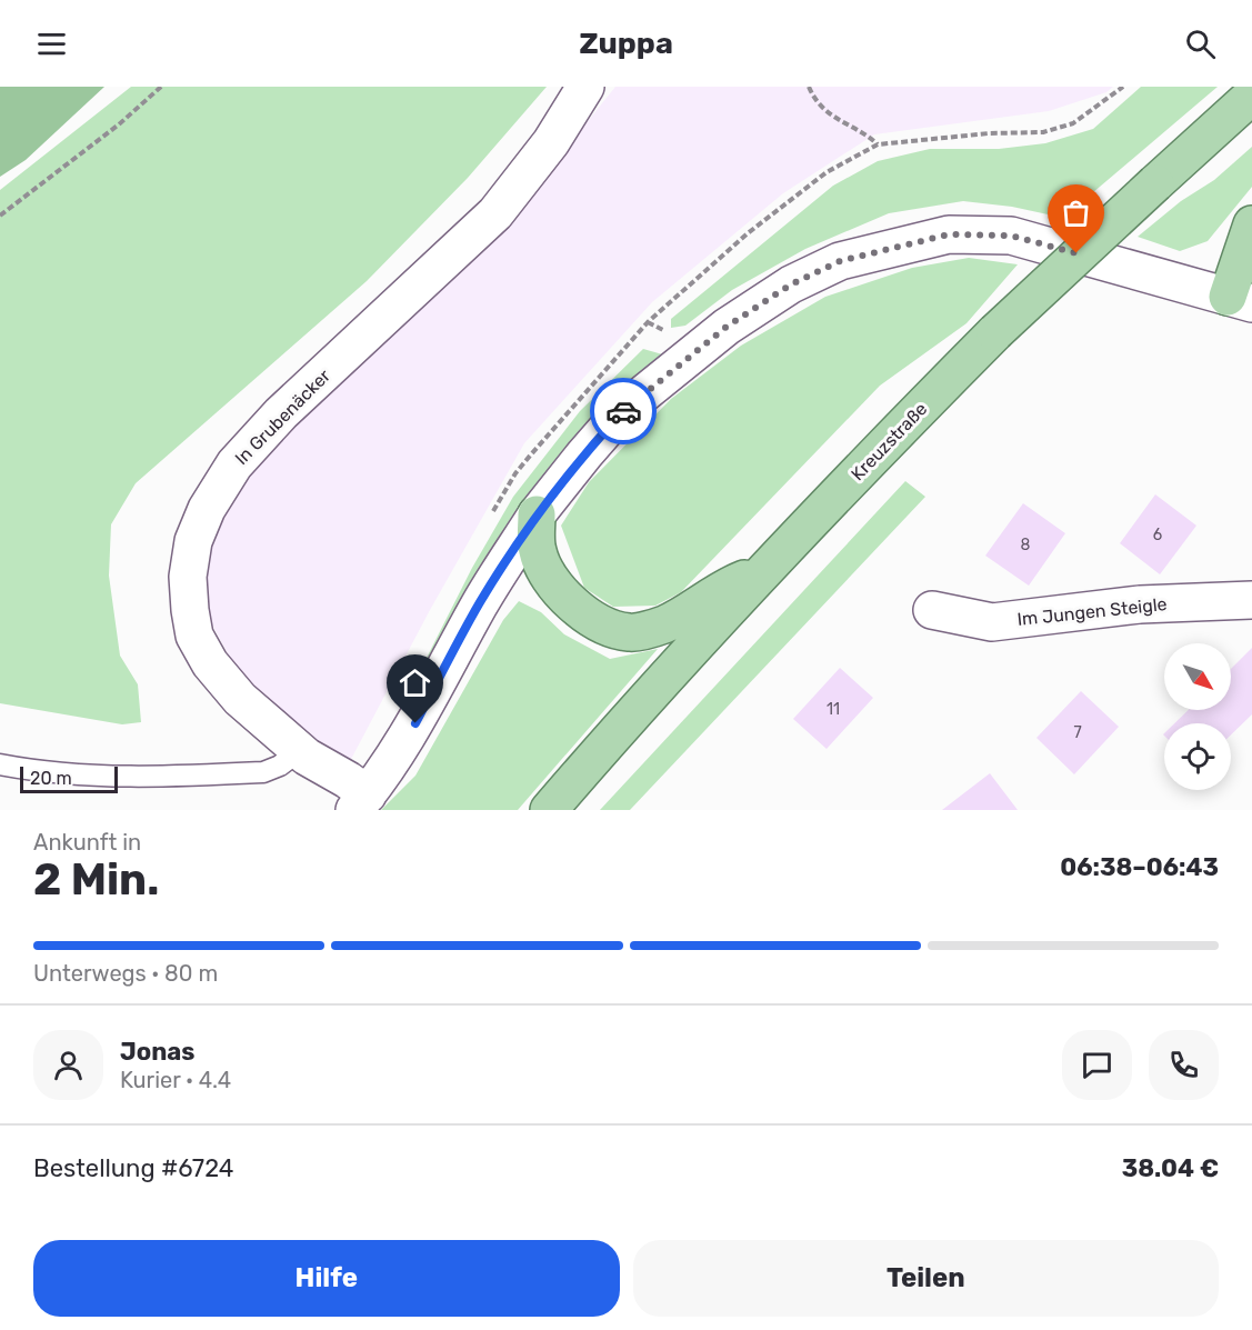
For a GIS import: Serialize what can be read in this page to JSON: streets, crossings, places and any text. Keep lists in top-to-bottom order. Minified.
{"streets":{"main road":["Kreuzstraße"],"street":["In Grubenäcker","Im Jungen Steigle"]},"house_numbers":["6","8","11","7"],"scale_bar":"20 m","north":"bottom right","page":{"header":"Zuppa","scale":"20 m","heading":["2 Min.","Ankunft in","06:38–06:43"],"panel":["Jonas","Kurier · 4.4","Bestellung #6724","38.04 €"],"bar":"Unterwegs · 80 m","buttons":["Hilfe","Teilen"]}}
